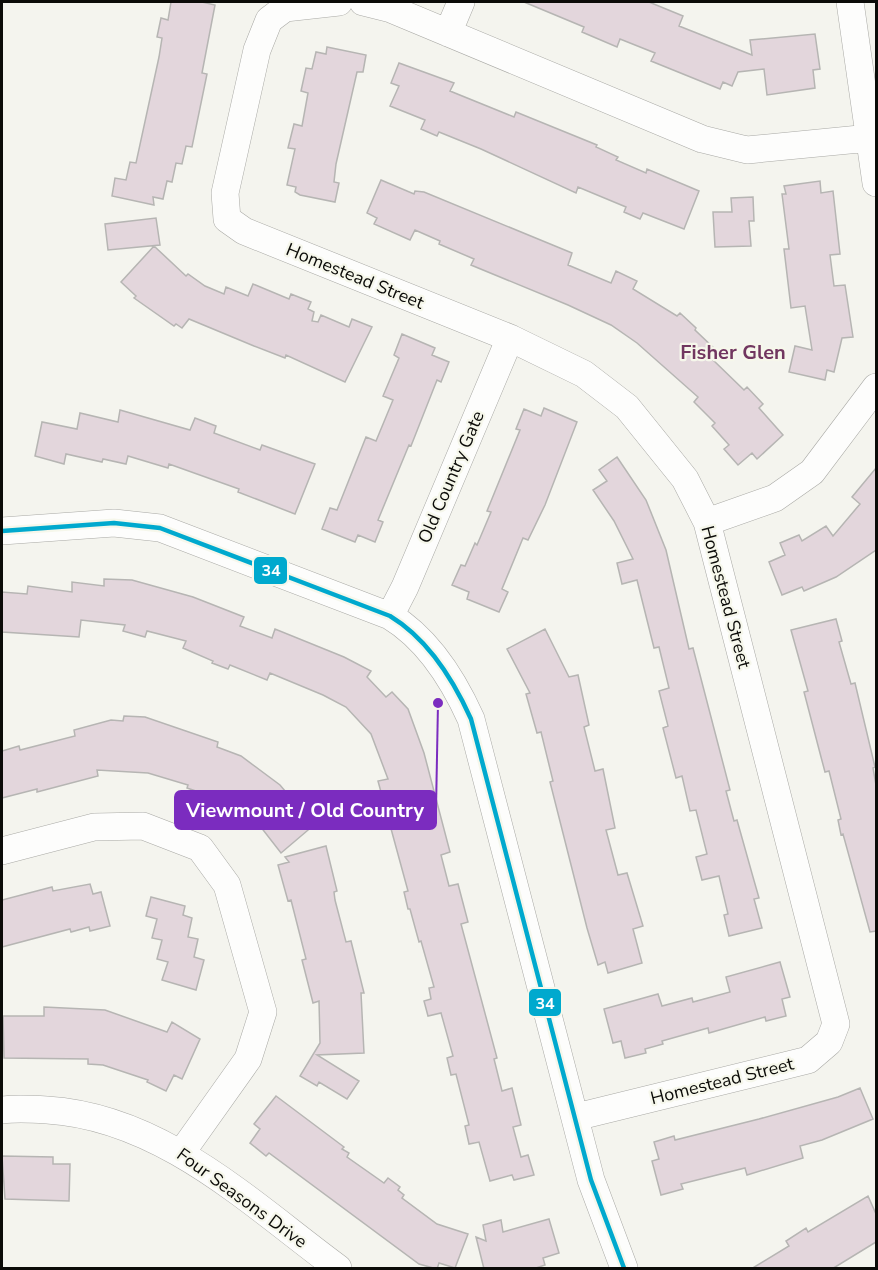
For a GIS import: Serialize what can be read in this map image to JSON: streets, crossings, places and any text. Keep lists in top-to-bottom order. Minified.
{"streets":{"street":["Homestead Street","Old Country Gate","Four Seasons Drive"]},"crossings":[["Homestead Street","Old Country Gate"]],"districts":["Fisher Glen"],"places":["Viewmount / Old Country"],"lines":["transit line 34"]}
